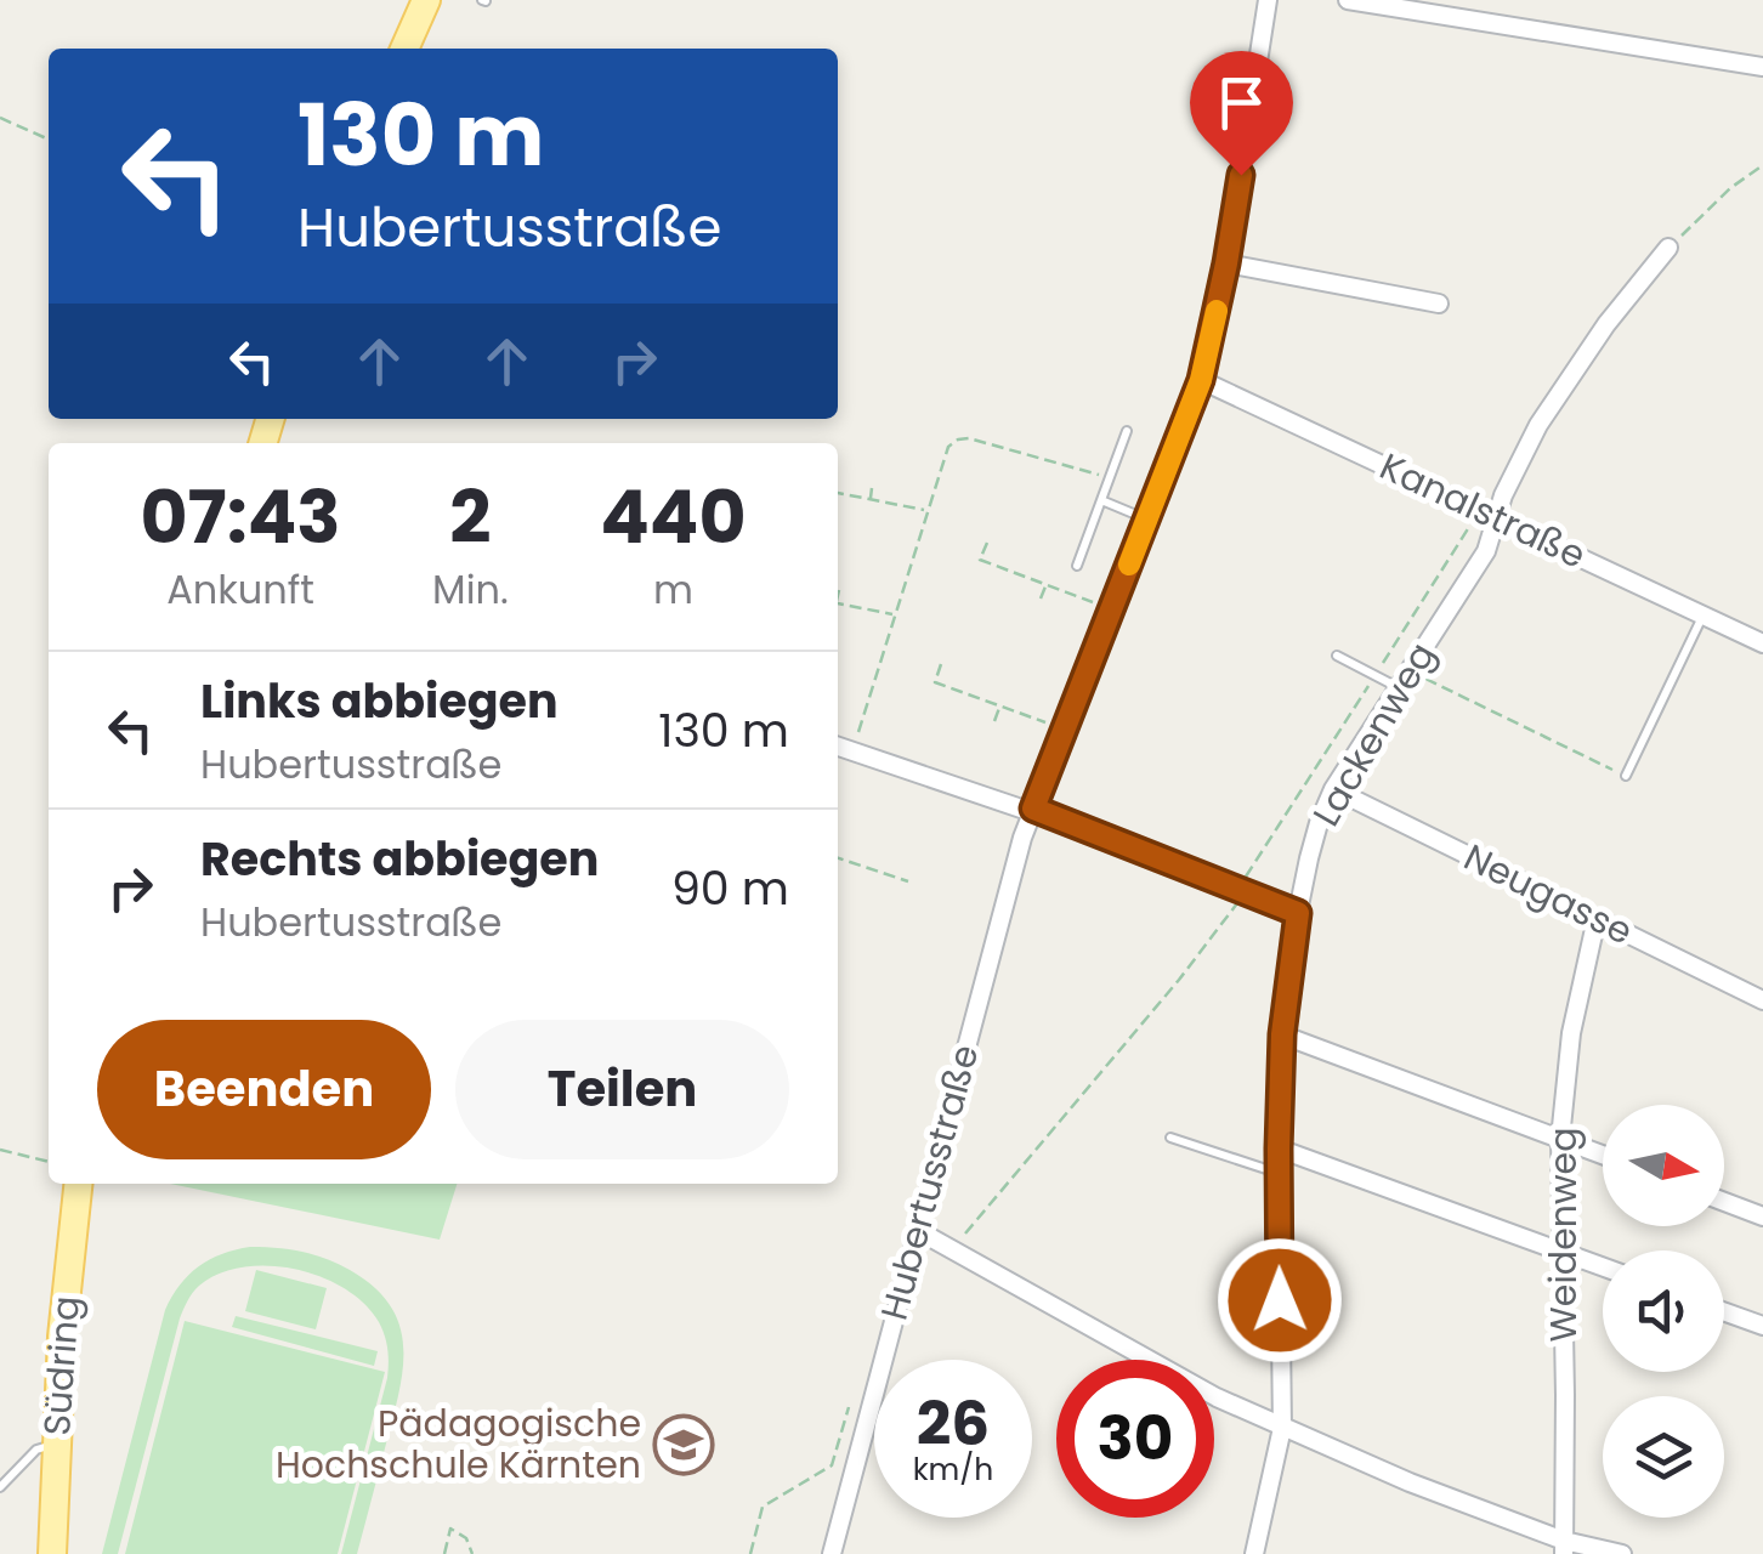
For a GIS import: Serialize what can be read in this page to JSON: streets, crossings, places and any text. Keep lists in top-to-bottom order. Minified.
{"streets":{"main road":["Südring"],"street":["Kanalstraße","Lackenweg","Neugasse","Hubertusstraße","Weidenweg"]},"crossings":[["Kanalstraße","Lackenweg"],["Kanalstraße","Hubertusstraße"],["Lackenweg","Neugasse"],["Neugasse","Weidenweg"]],"places":{"school or university":["Pädagogische Hochschule Kärnten"]},"north":"right","page":{"turn":["130 m","Hubertusstraße"],"eta":["07:43","Ankunft","2","Min.","440","m"],"list":[{"name":"Links abbiegen","note":"Hubertusstraße","value":"130 m"},{"name":"Rechts abbiegen","note":"Hubertusstraße","value":"90 m"}],"buttons":["Beenden","Teilen"],"speed":"26 km/h","limit":"30"}}
